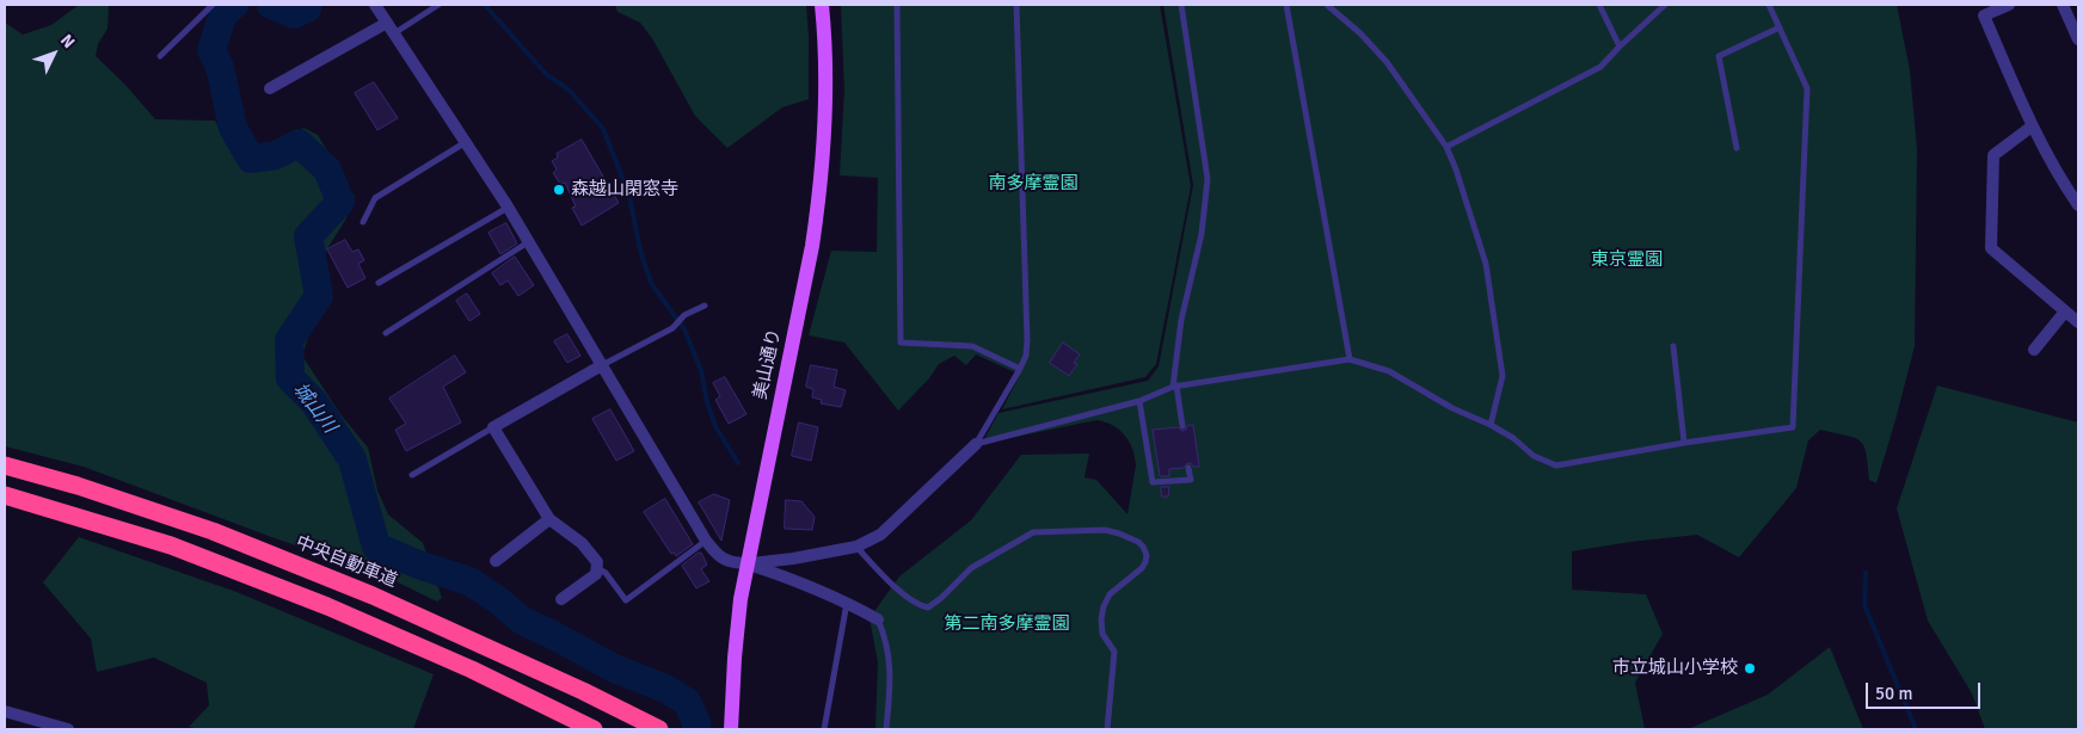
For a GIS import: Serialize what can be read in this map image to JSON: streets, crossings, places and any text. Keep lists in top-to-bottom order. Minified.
{"streets":{"highway":["中央自動車道"],"main road":["美山通り"]},"water":["城山川"],"parks":["南多摩霊園","東京霊園","第二南多摩霊園"],"places":["森越山閑窓寺","市立城山小学校"],"scale_bar":"50 m","north":"top right"}
